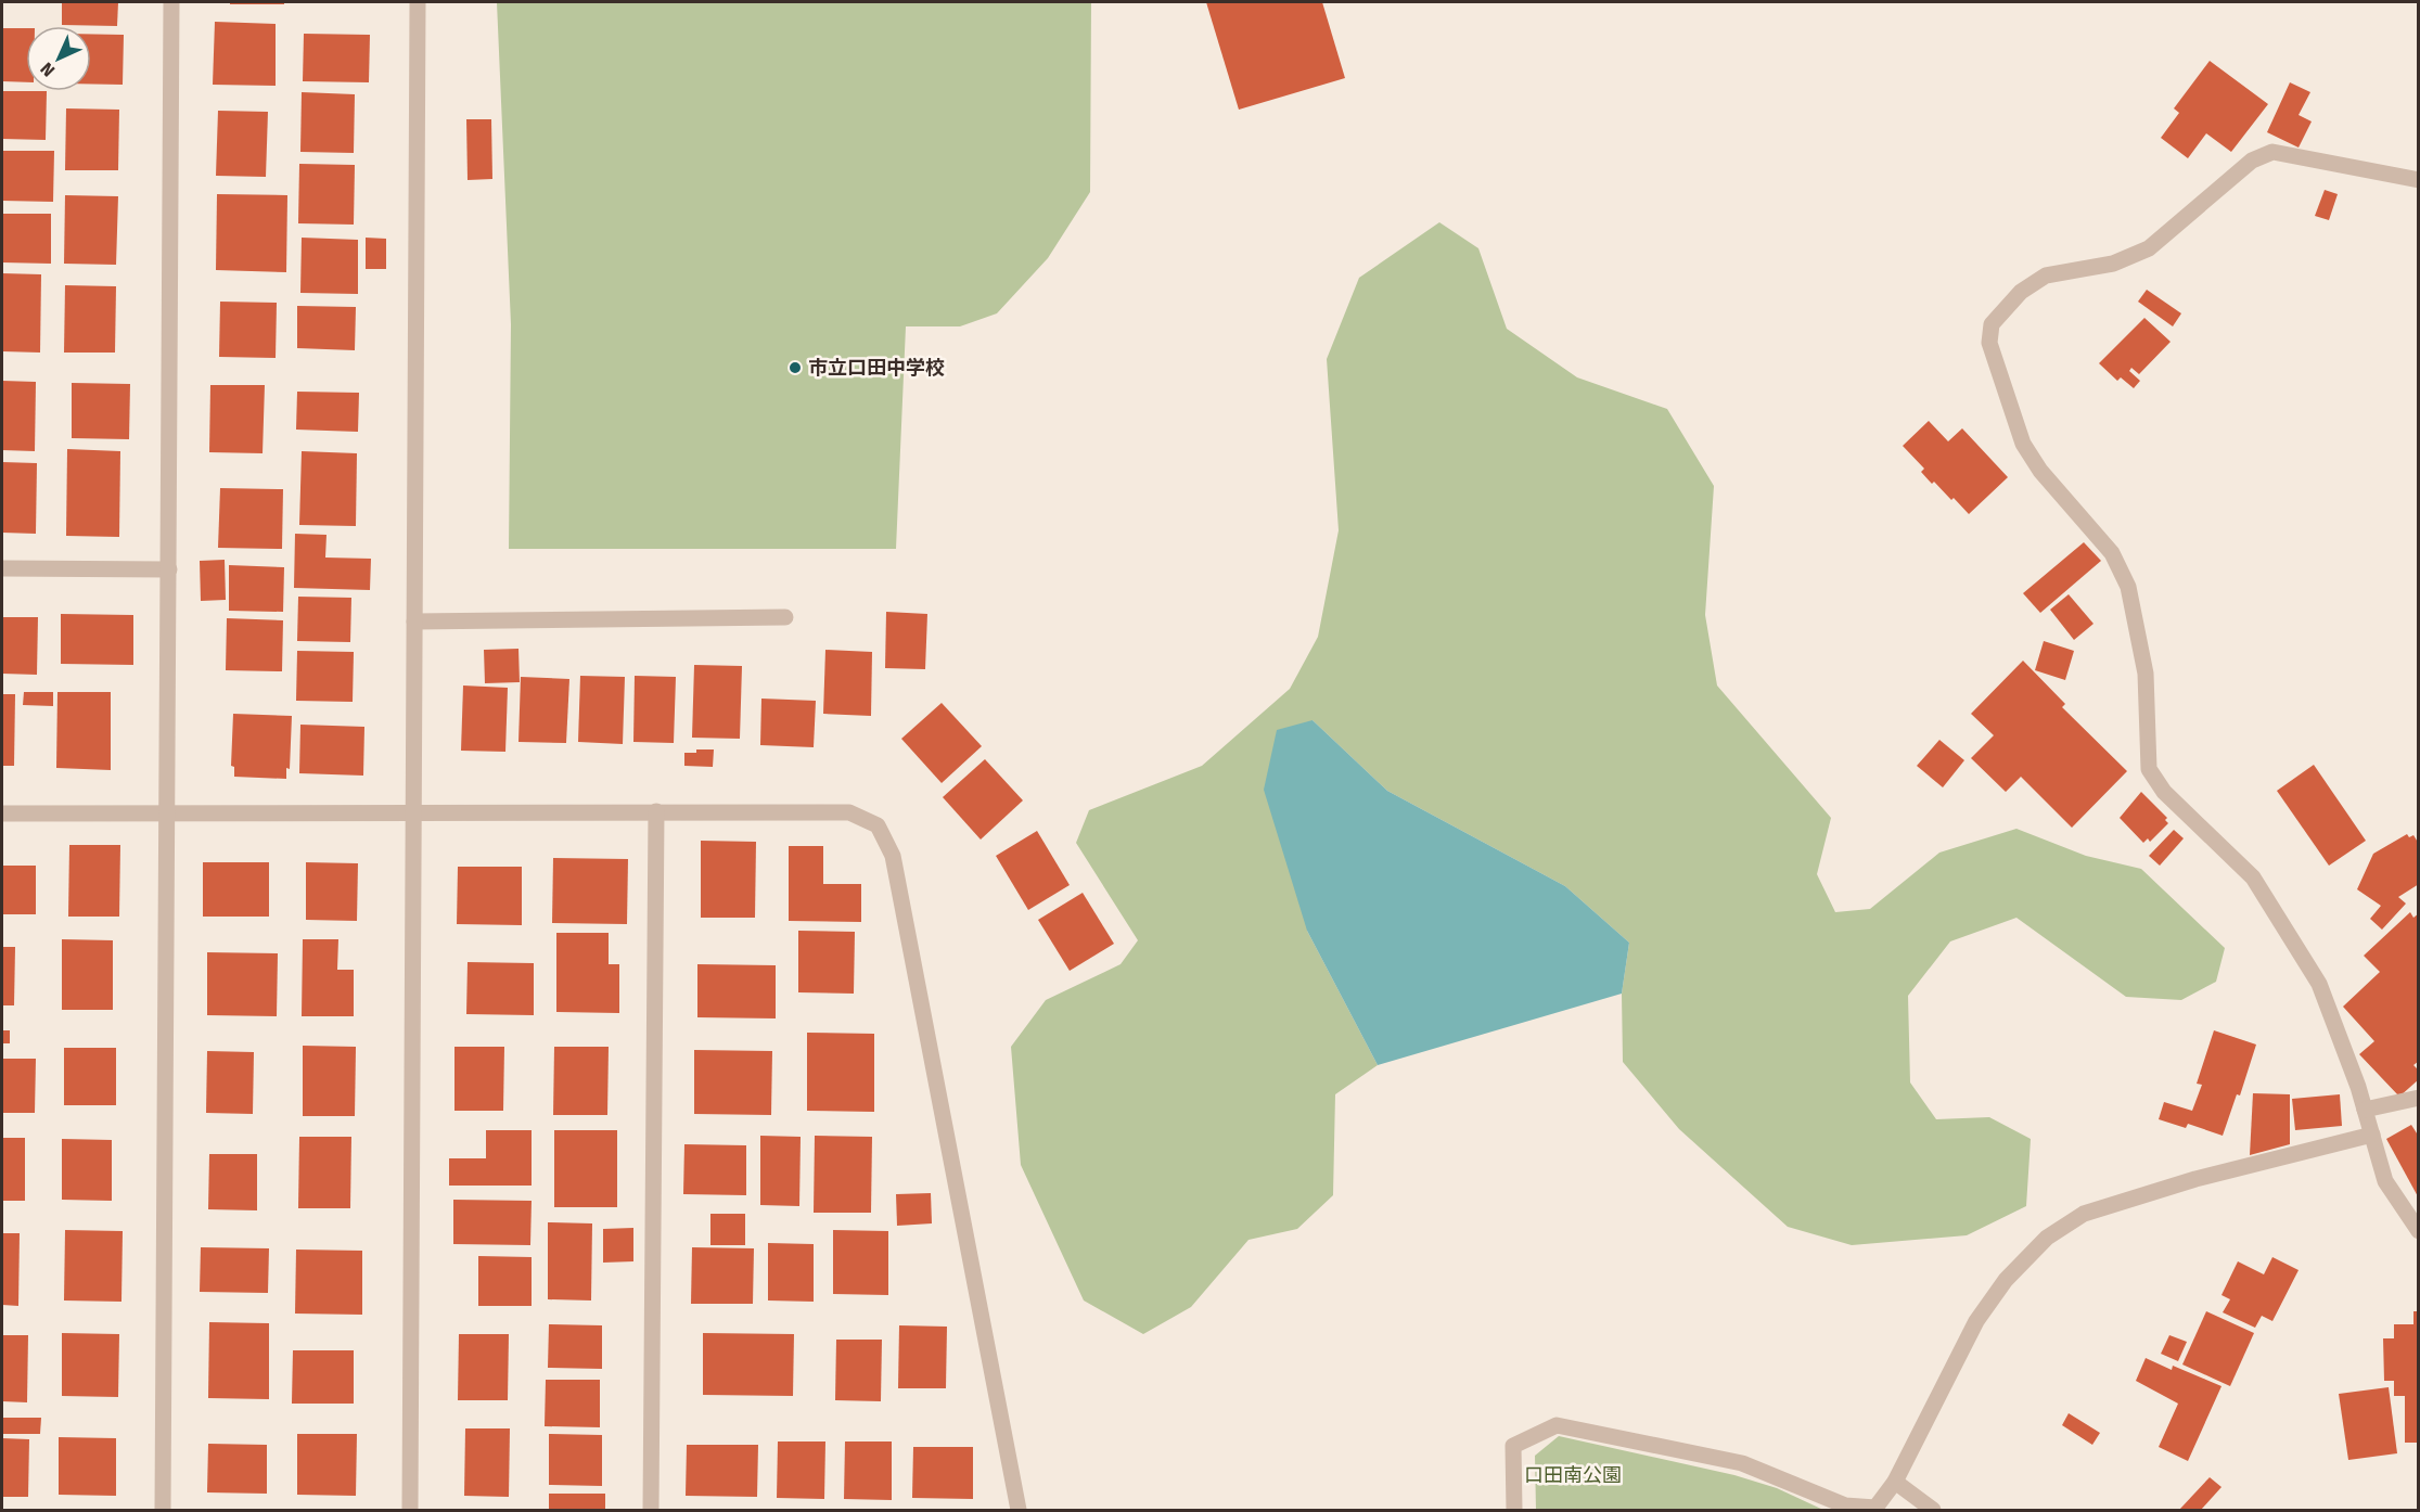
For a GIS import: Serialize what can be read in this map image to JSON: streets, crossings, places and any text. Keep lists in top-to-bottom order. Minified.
{"parks":["口田南公園"],"places":["市立口田中学校"],"north":"bottom left"}
